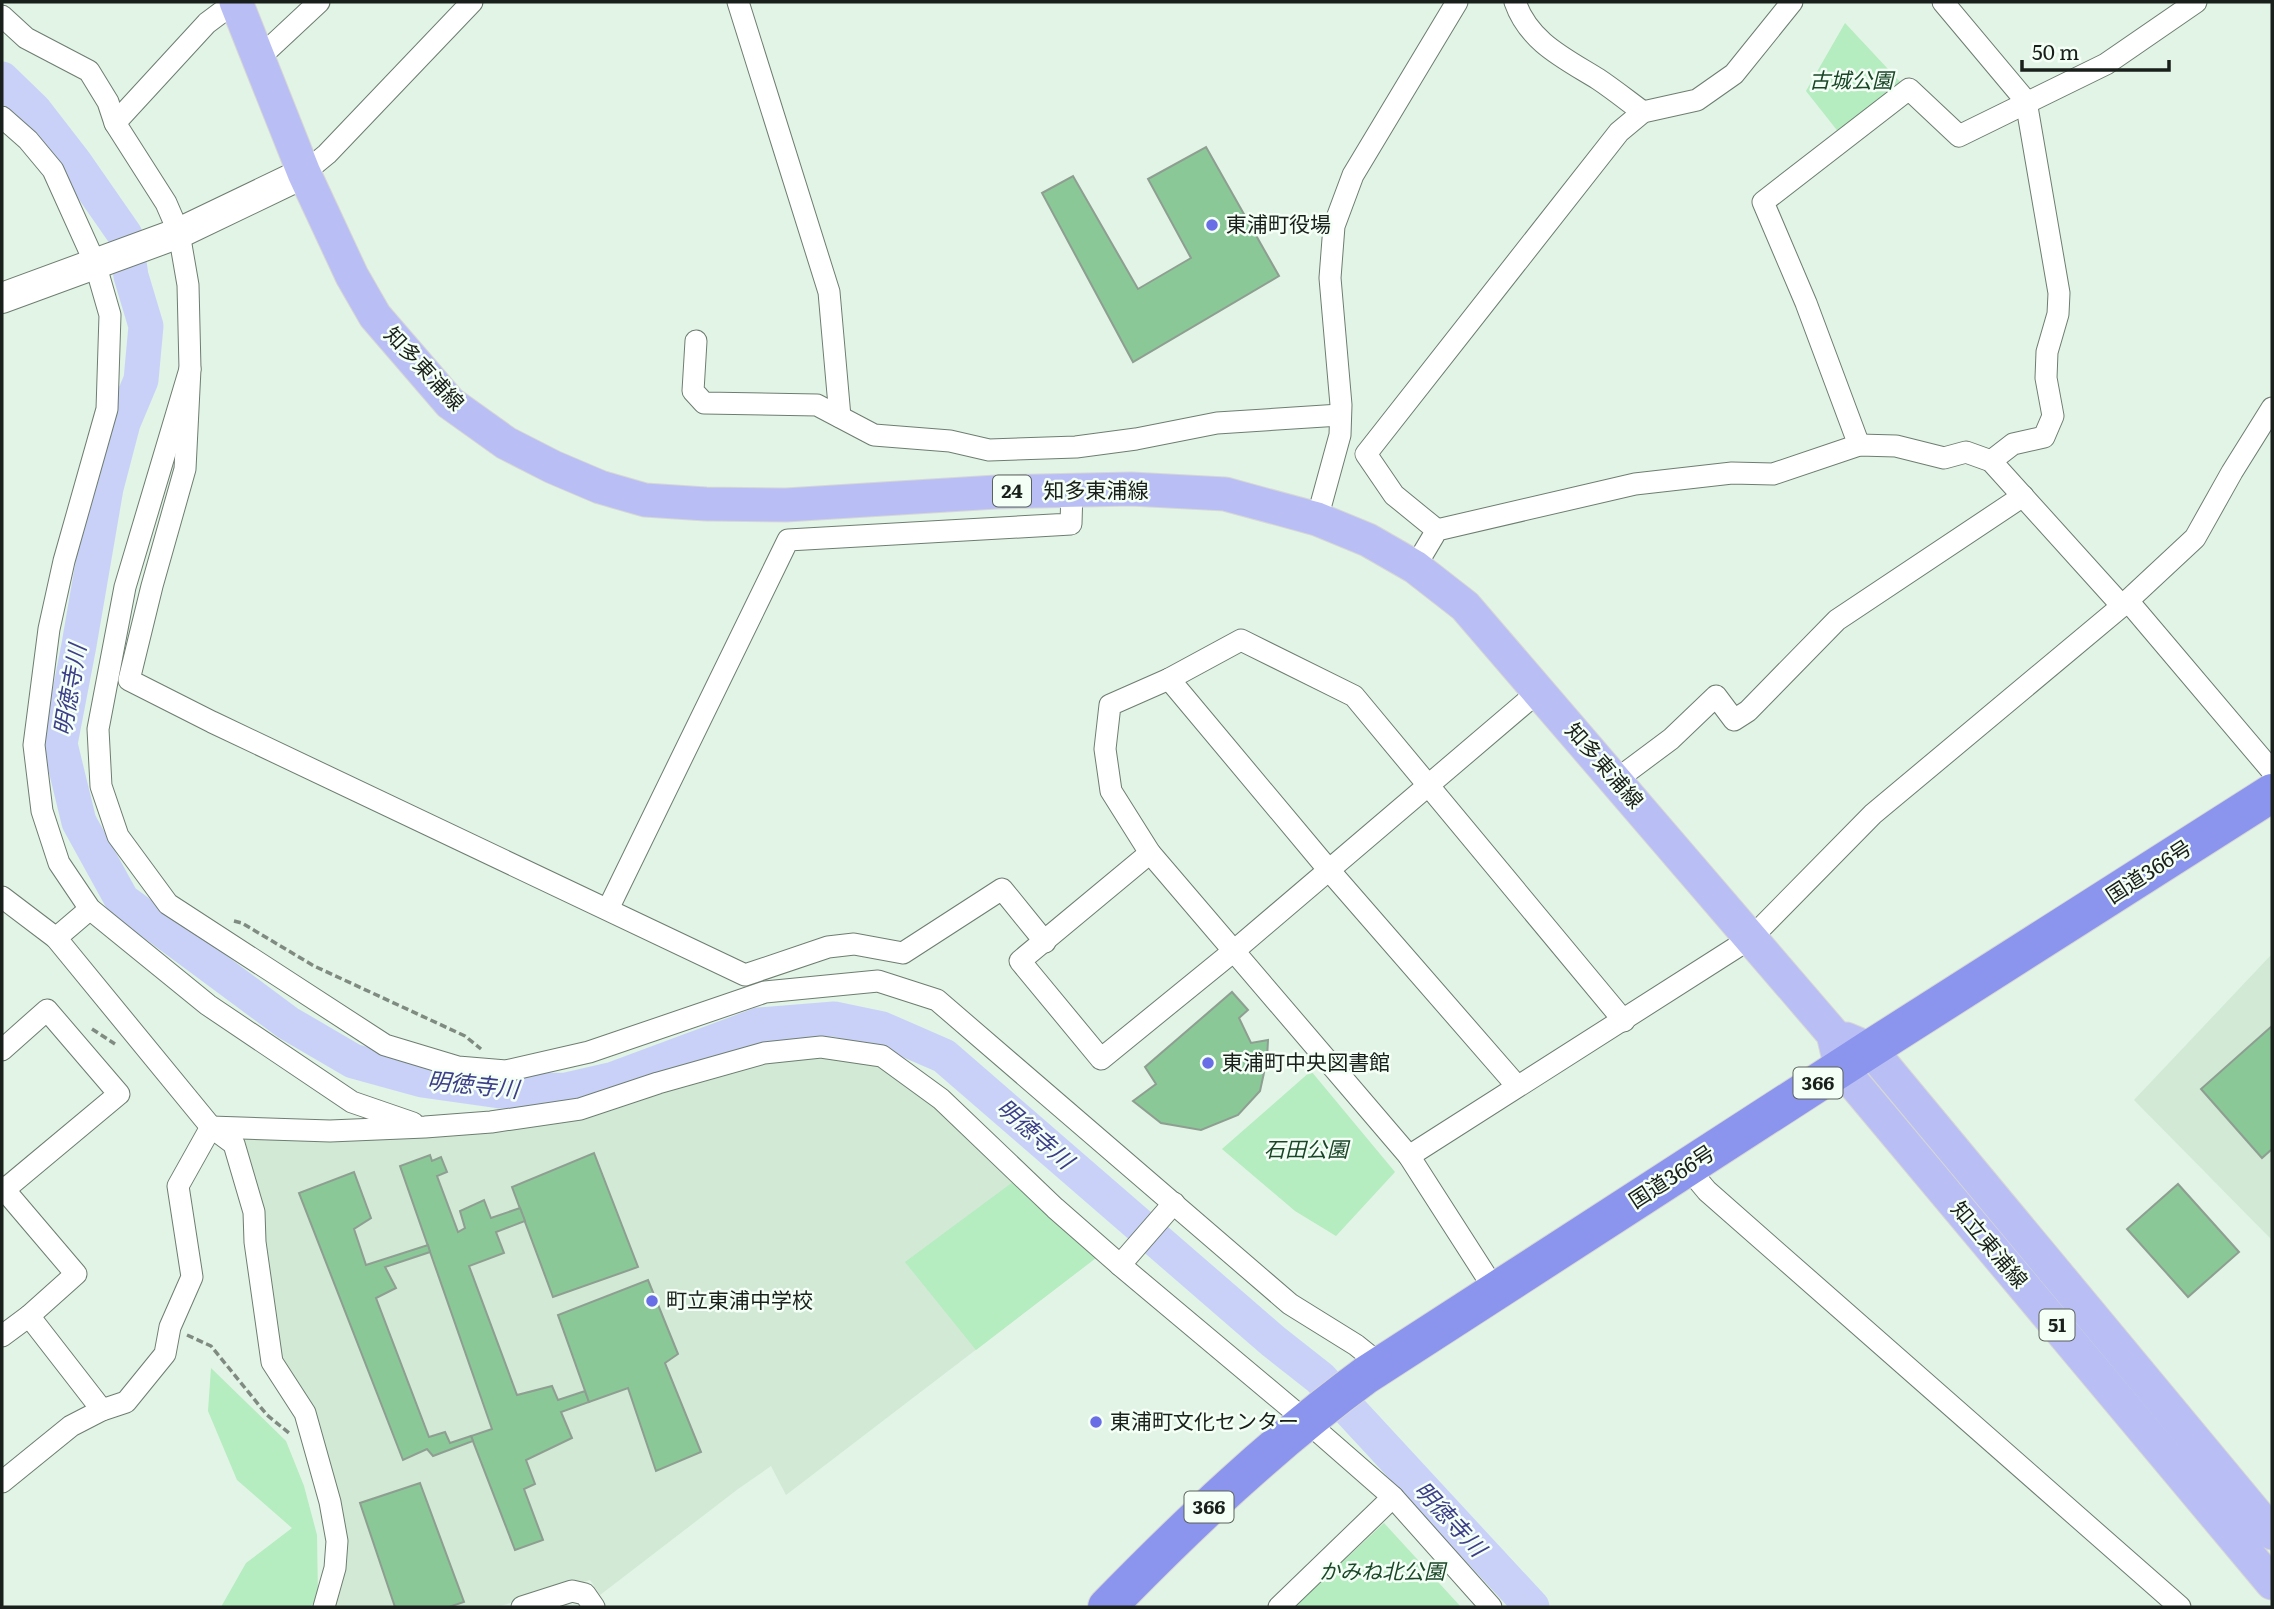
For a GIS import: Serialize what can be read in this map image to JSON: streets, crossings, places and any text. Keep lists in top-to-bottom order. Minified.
{"streets":{"highway":["国道366号","366"],"main road":["知多東浦線","24","知立東浦線","51"]},"crossings":[["知多東浦線","国道366号"],["知多東浦線","知立東浦線"],["国道366号","知立東浦線"]],"water":["明徳寺川"],"parks":["古城公園","石田公園","かみね北公園"],"places":["東浦町役場","東浦町中央図書館","町立東浦中学校","東浦町文化センター"],"scale_bar":"50 m"}
